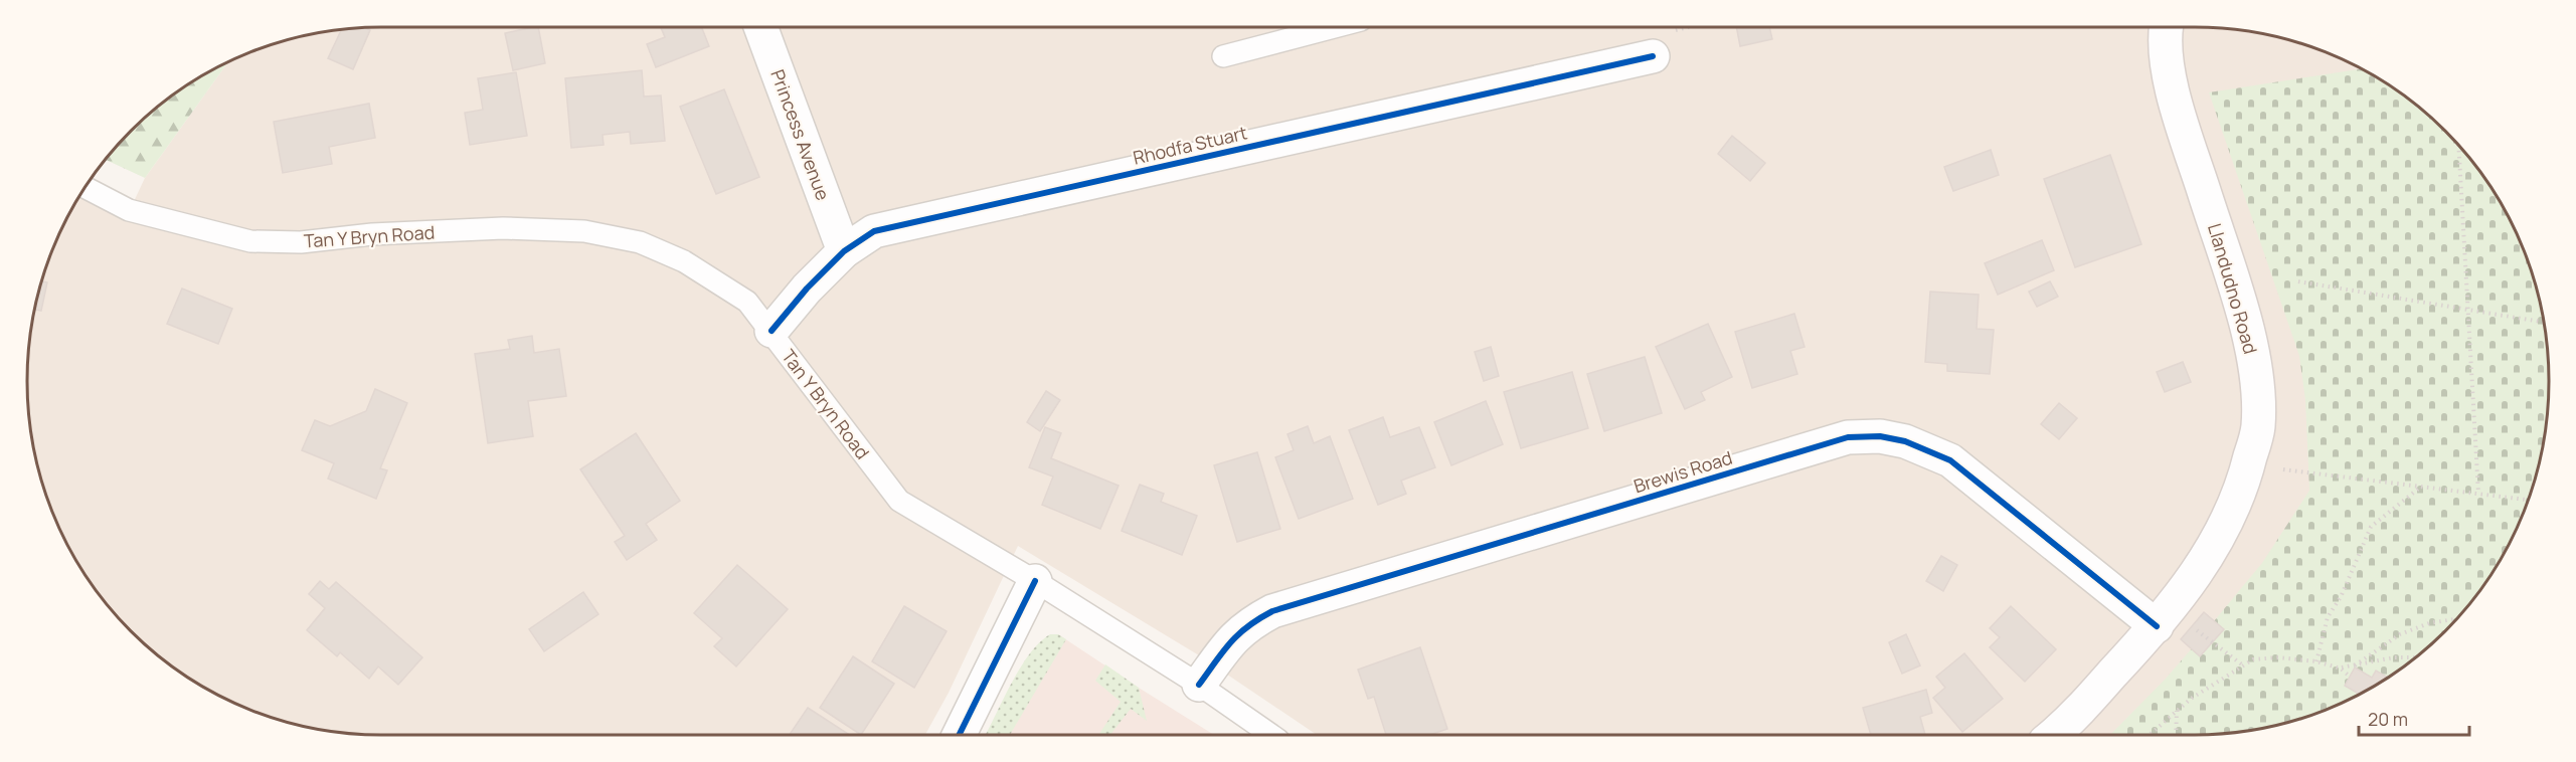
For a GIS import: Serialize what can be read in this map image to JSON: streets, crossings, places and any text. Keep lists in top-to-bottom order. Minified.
{"streets":{"street":["Princess Avenue","Rhodfa Stuart","Llandudno Road","Brewis Road"],"lane":["Tan Y Bryn Road"]},"crossings":[["Princess Avenue","Rhodfa Stuart"],["Rhodfa Stuart","Tan Y Bryn Road"],["Tan Y Bryn Road","Brewis Road"],["Llandudno Road","Brewis Road"]],"scale_bar":"20 m"}
